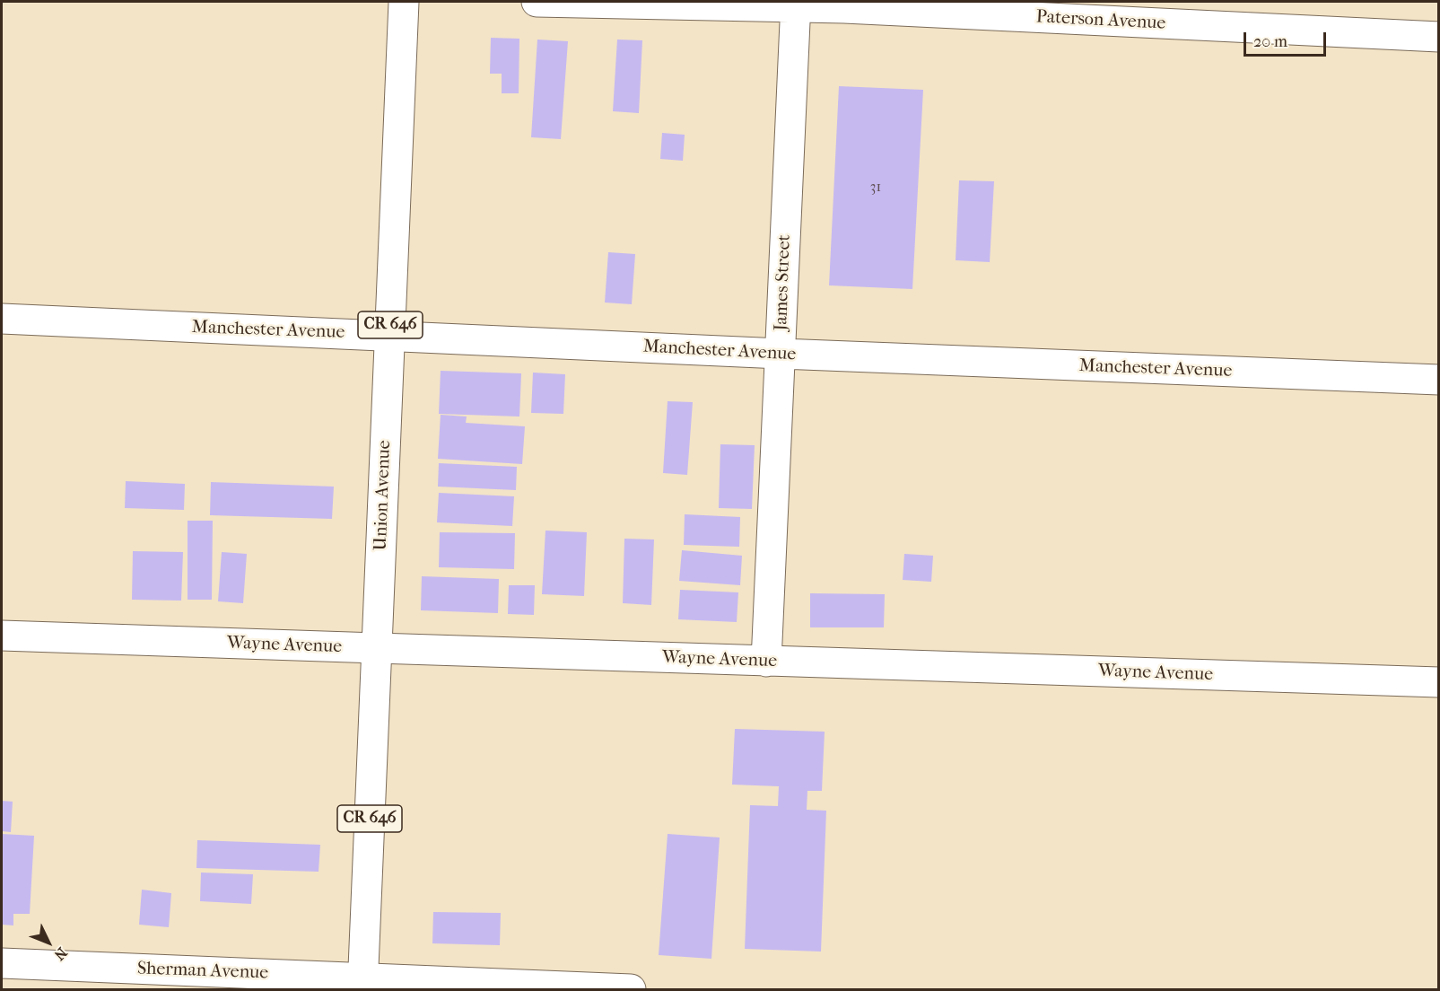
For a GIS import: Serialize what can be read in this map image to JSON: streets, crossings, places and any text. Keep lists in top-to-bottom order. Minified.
{"streets":{"street":["Paterson Avenue","James Street","CR 646","Manchester Avenue","Union Avenue","Wayne Avenue","Sherman Avenue"]},"crossings":[["Paterson Avenue","James Street"],["James Street","Manchester Avenue"],["James Street","Wayne Avenue"],["Manchester Avenue","Union Avenue"],["Union Avenue","Wayne Avenue"],["Union Avenue","Sherman Avenue"]],"house_numbers":["31"],"scale_bar":"20 m","north":"bottom right"}
